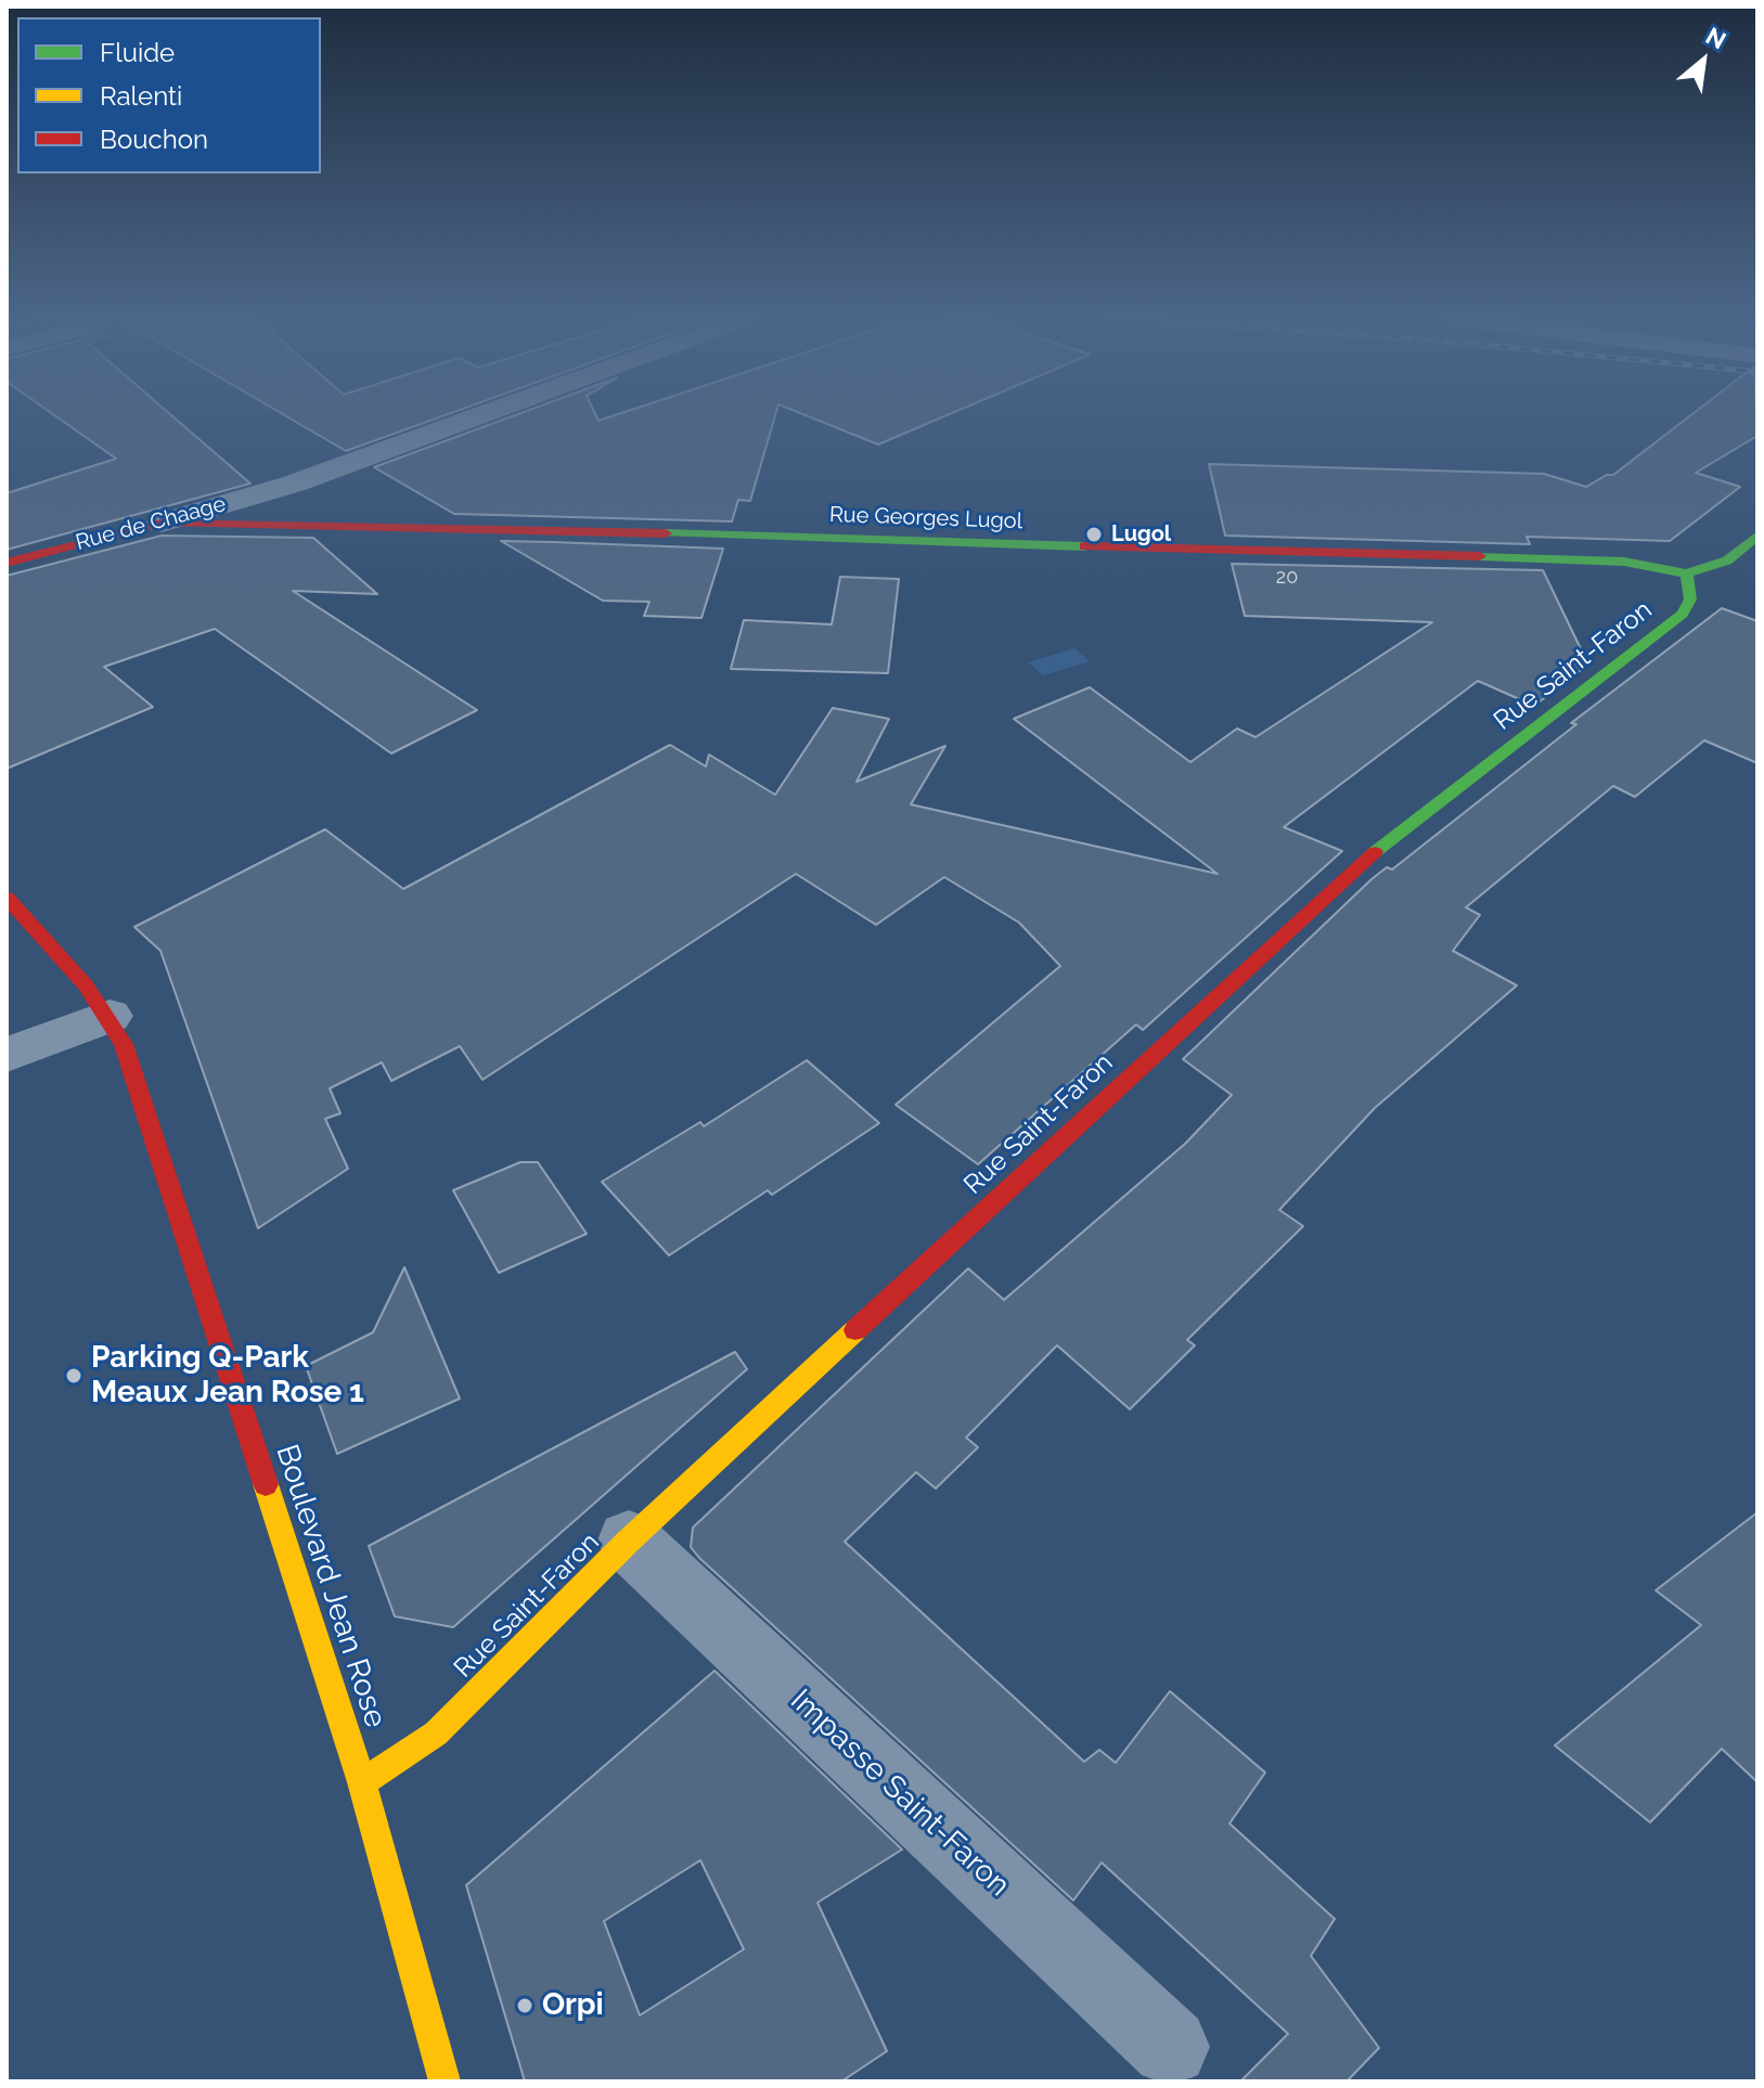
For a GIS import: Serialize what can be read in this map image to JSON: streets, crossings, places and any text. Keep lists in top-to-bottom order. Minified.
{"streets":{"street":["Rue Georges Lugol","Rue de Chaage","Rue Saint-Faron","Boulevard Jean Rose","Impasse Saint-Faron"]},"crossings":[["Rue Georges Lugol","Rue de Chaage"],["Rue Georges Lugol","Rue Saint-Faron"],["Rue Saint-Faron","Boulevard Jean Rose"],["Rue Saint-Faron","Impasse Saint-Faron"]],"places":["Lugol","Parking Q-Park Meaux Jean Rose 1","Orpi"],"house_numbers":["20"],"legend":["Fluide","Ralenti","Bouchon"],"north":"top right"}
